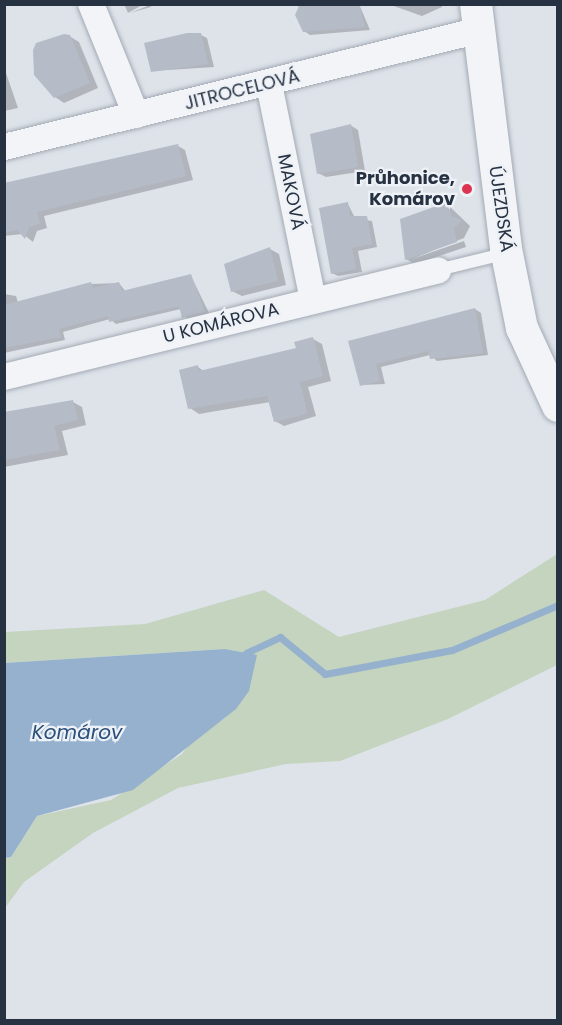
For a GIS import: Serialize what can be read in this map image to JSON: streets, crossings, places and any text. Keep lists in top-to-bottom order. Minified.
{"streets":{"street":["JITROCELOVÁ","MAKOVÁ","ÚJEZDSKÁ","U KOMÁROVA"]},"crossings":[["JITROCELOVÁ","MAKOVÁ"],["JITROCELOVÁ","ÚJEZDSKÁ"],["MAKOVÁ","U KOMÁROVA"]],"water":["Komárov"],"places":["Průhonice, Komárov"]}
